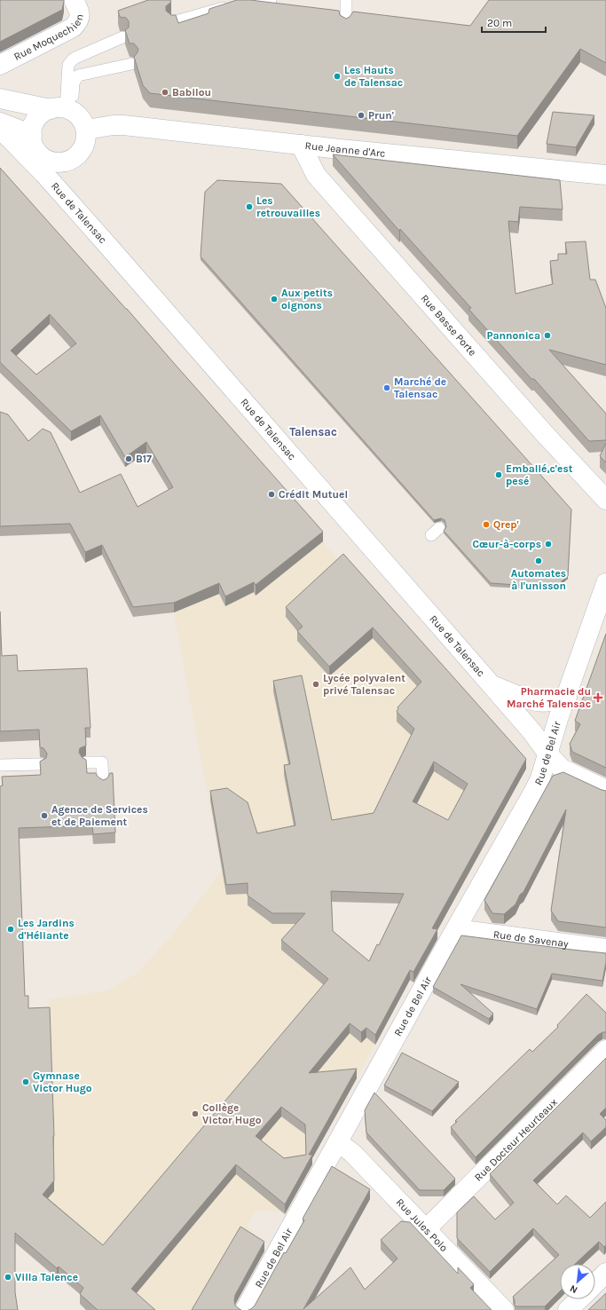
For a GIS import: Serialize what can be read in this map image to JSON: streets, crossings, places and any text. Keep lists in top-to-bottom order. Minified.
{"streets":{"street":["Rue Moquechien","Rue Jeanne d'Arc","Rue de Talensac","Rue Basse Porte","Rue de Bel Air","Rue de Savenay","Rue Docteur Heurteaux","Rue Jules Polo"]},"crossings":[["Rue Jeanne d'Arc","Rue de Talensac"],["Rue Jeanne d'Arc","Rue Basse Porte"],["Rue de Talensac","Rue de Bel Air"],["Rue de Bel Air","Rue de Savenay"],["Rue de Bel Air","Rue Jules Polo"],["Rue Docteur Heurteaux","Rue Jules Polo"]],"districts":["Talensac"],"places":{"other":["Les Hauts de Talensac","Babilou","Prun'","Les retrouvailles","Aux petits oignons","Pannonica","Marché de Talensac","B17","Emballé,c'est pesé","Crédit Mutuel","Qrep'","Cœur-à-corps","Automates à l'unisson","Lycée polyvalent privé Talensac","Agence de Services et de Paiement","Les Jardins d'Héliante","Gymnase Victor Hugo","Collège Victor Hugo","Villa Talence"],"health":["Pharmacie du Marché Talensac"]},"scale_bar":"20 m","north":"bottom left"}
